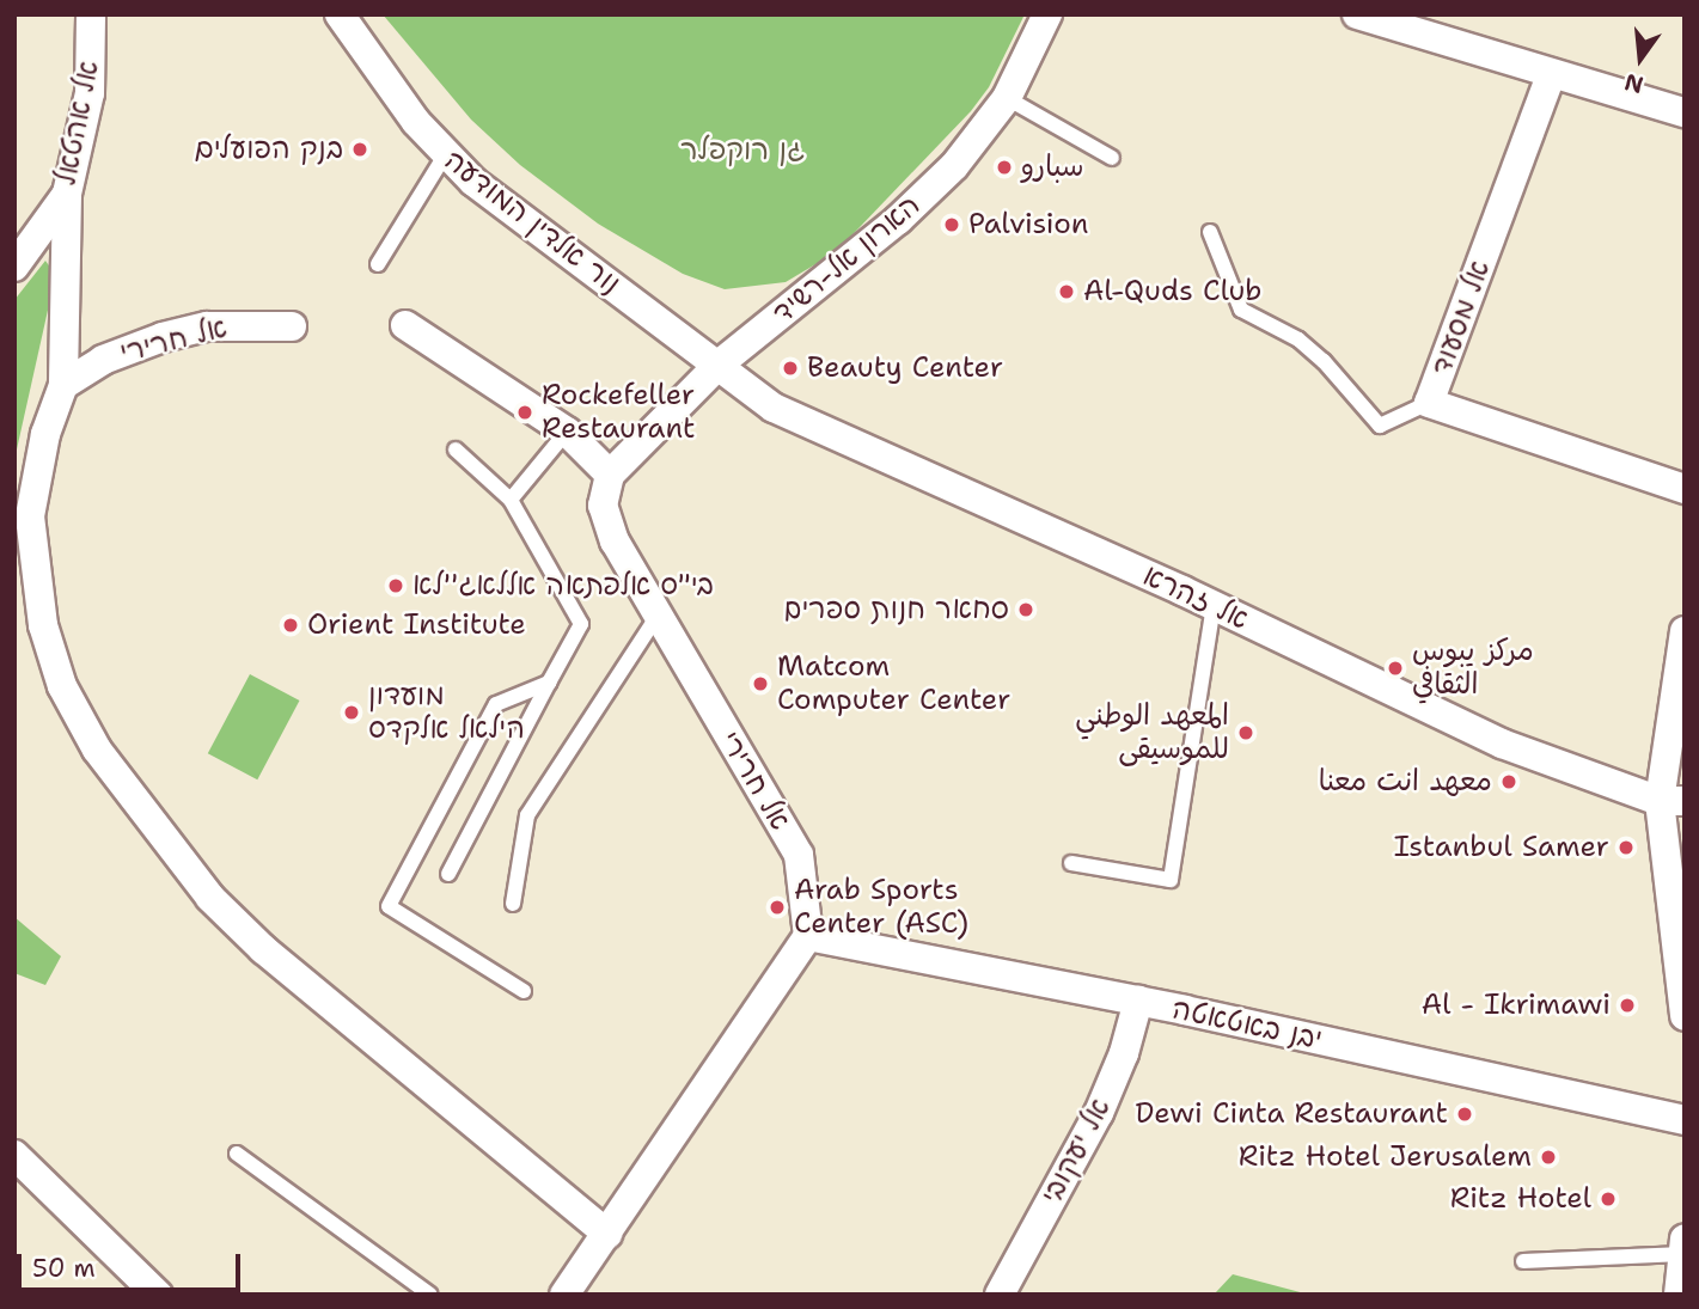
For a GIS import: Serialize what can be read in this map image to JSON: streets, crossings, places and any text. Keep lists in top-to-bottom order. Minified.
{"streets":{"street":["אל אהטאל","נור אלדין המודעה","הארון אל-רשיד","אל מסעוד","אל חרירי","אל זהרא","יבנ באטאטה","אל יעקובי"]},"crossings":[["נור אלדין המודעה","הארון אל-רשיד"],["נור אלדין המודעה","אל זהרא"],["הארון אל-רשיד","אל חרירי"],["הארון אל-רשיד","אל זהרא"],["אל חרירי","יבנ באטאטה"],["יבנ באטאטה","אל יעקובי"]],"parks":["גן רוקפלר"],"places":["בנק הפועלים","سبارو","Palvision","Al-Quds Club","Beauty Center","Rockefeller Restaurant","בי\"ס אלפתאה אללאג''לא","סחאר חנות ספרים","Orient Institute","مركز يبوس الثقافي","Matcom Computer Center","מועדון הילאל אלקדס","المعهد الوطني للموسيقى","معهد انت معنا","Istanbul Samer","Arab Sports Center (ASC)","Al - Ikrimawi","Dewi Cinta Restaurant","Ritz Hotel Jerusalem","Ritz Hotel"],"scale_bar":"50 m","north":"bottom"}
